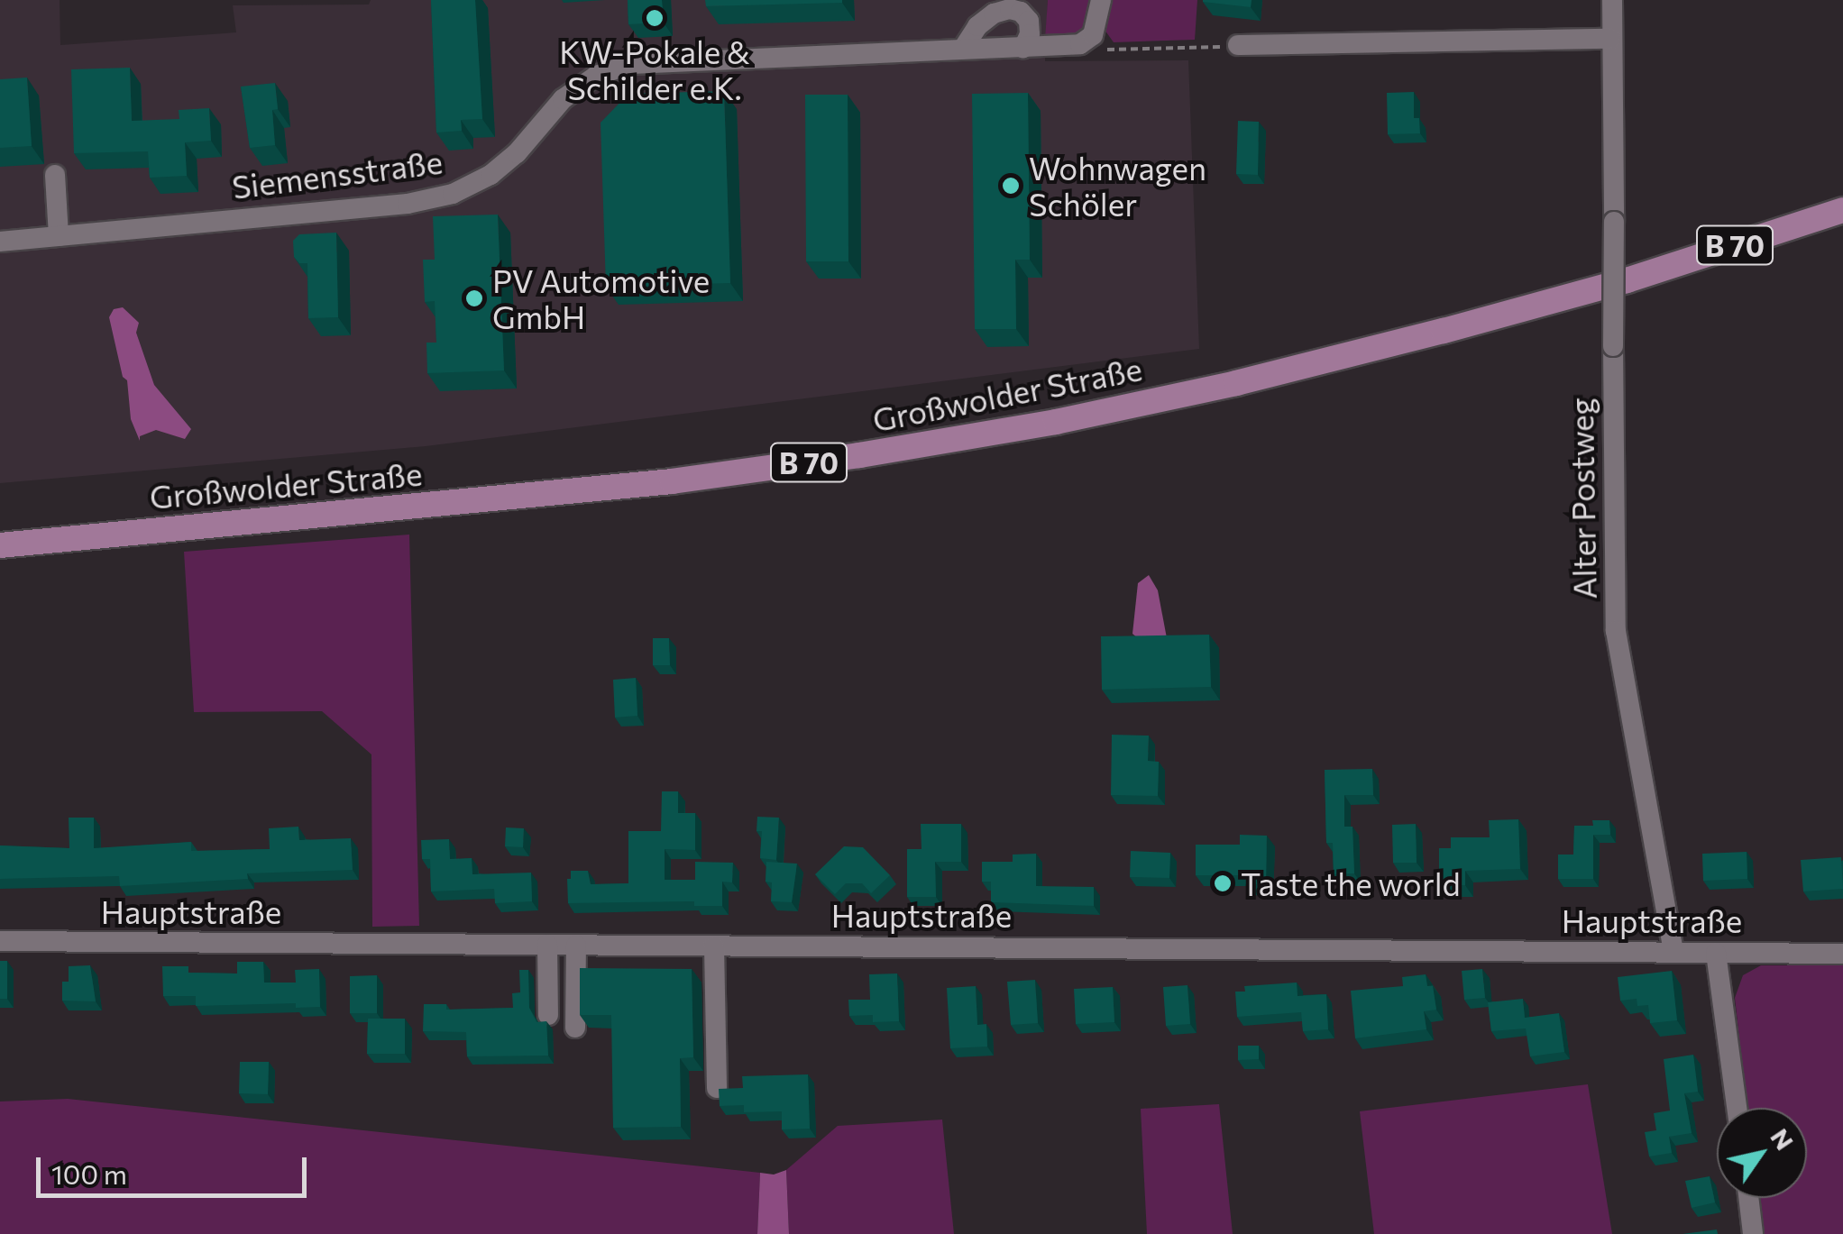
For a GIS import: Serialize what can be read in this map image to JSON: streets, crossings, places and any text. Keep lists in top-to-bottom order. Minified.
{"streets":{"main road":["B 70","Großwolder Straße"],"street":["Siemensstraße","Alter Postweg","Hauptstraße"]},"crossings":[["Alter Postweg","Hauptstraße"]],"places":["KW-Pokale & Schilder e.K.","Wohnwagen Schöler","PV Automotive GmbH","Taste the world"],"scale_bar":"100 m","north":"top right"}
